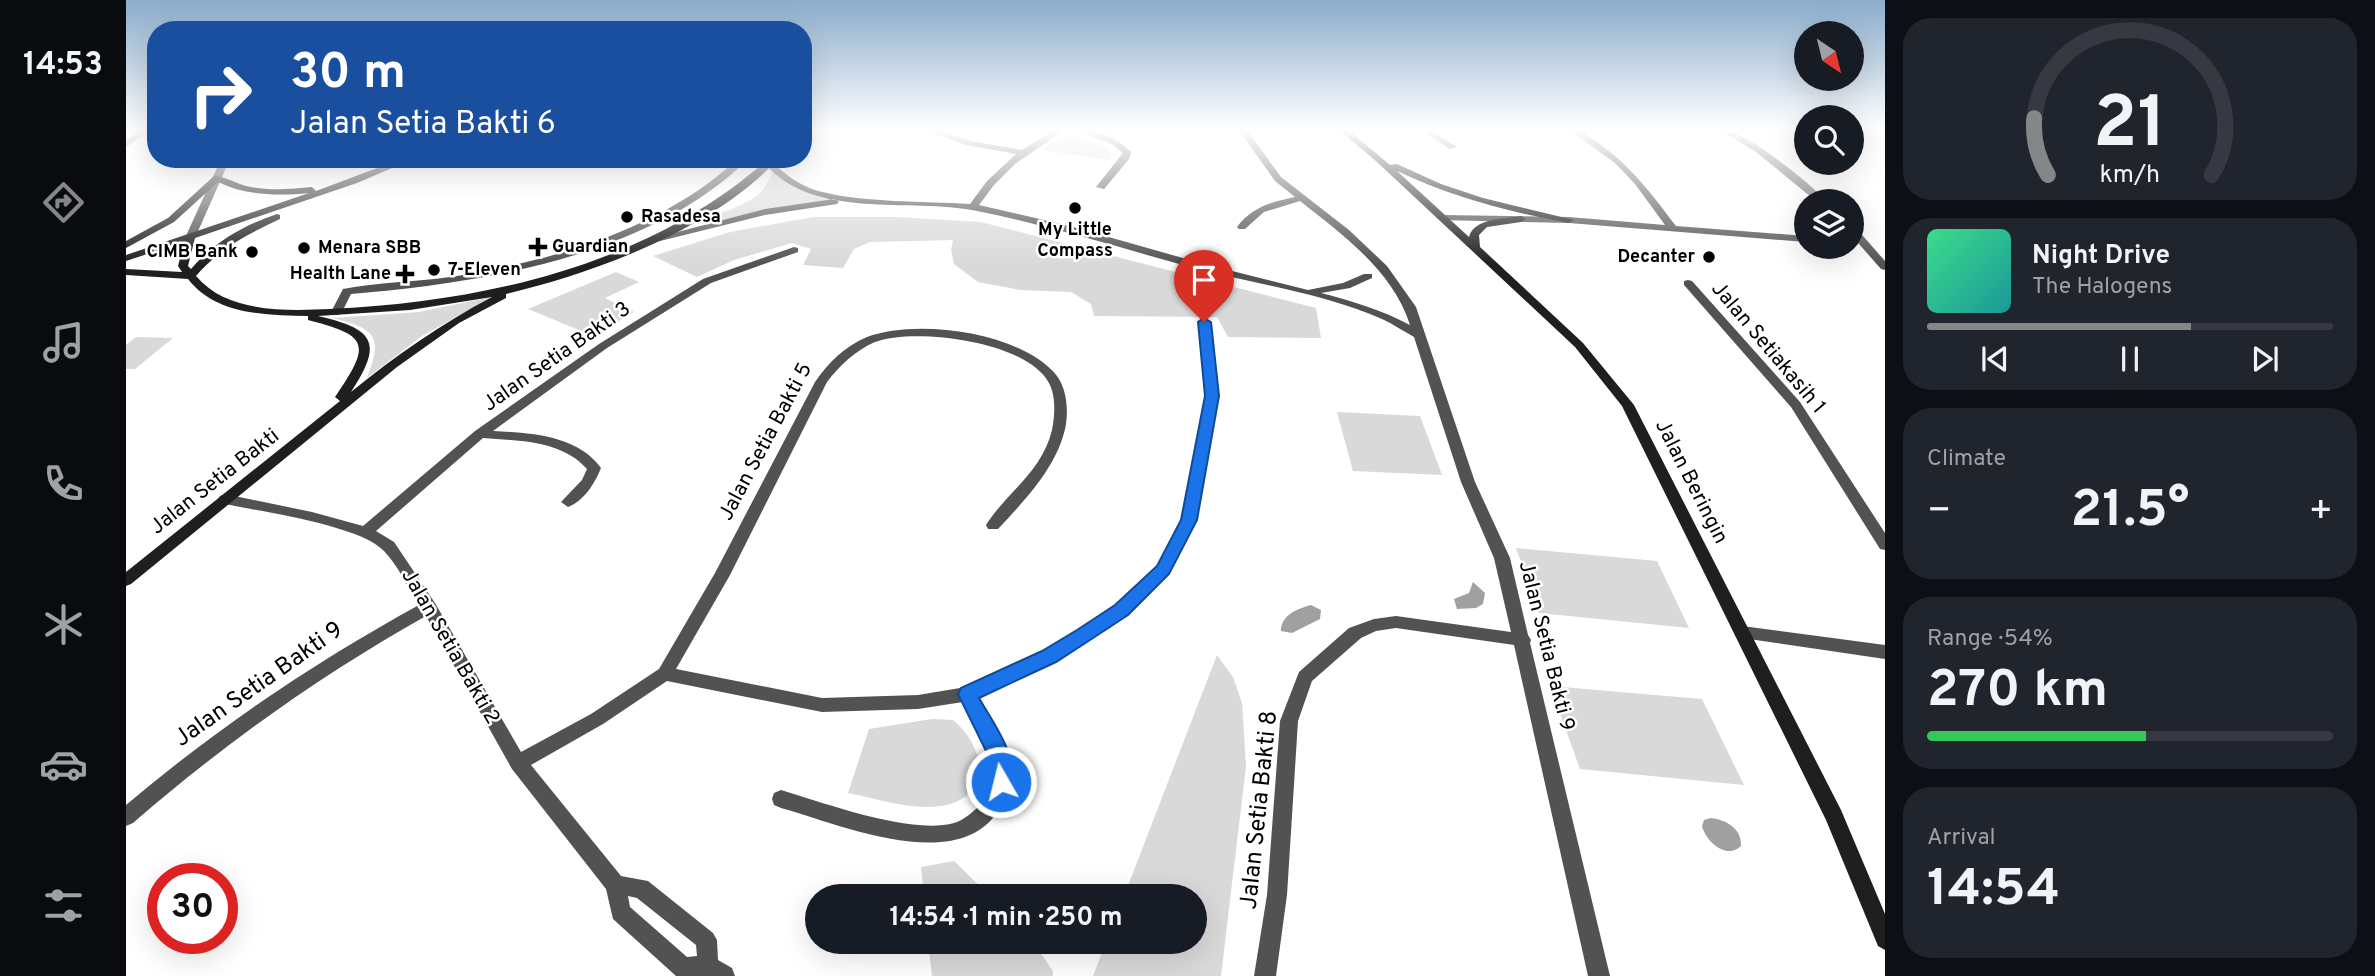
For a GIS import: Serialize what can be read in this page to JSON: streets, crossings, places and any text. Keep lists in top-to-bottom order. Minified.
{"streets":{"street":["Jalan Setiakasih 1","Jalan Setia Bakti 3","Jalan Setia Bakti 5","Jalan Setia Bakti","Jalan Beringin","Jalan Setia Bakti 9","Jalan Setia Bakti 2","Jalan Setia Bakti 8"]},"crossings":[["Jalan Setia Bakti 3","Jalan Setia Bakti 2"],["Jalan Setia Bakti 5","Jalan Setia Bakti 2"],["Jalan Setia Bakti","Jalan Setia Bakti 2"],["Jalan Setia Bakti 9","Jalan Setia Bakti 2"],["Jalan Setia Bakti 9","Jalan Setia Bakti 8"]],"places":{"other":["My Little Compass","Rasadesa","Menara SBB","CIMB Bank","Decanter","7-Eleven"],"health":["Guardian","Health Lane"]},"north":"bottom right","page":{"tabs":"14:53","turn":["30 m","Jalan Setia Bakti 6"],"song":["Night Drive","The Halogens"],"tile":["Climate",["Range · 54%","270 km"],["Arrival","14:54"]],"heat":["−","21.5°","+"],"limit":"30","trip":"14:54 · 1 min · 250 m","gauge":["21","km/h"]}}
